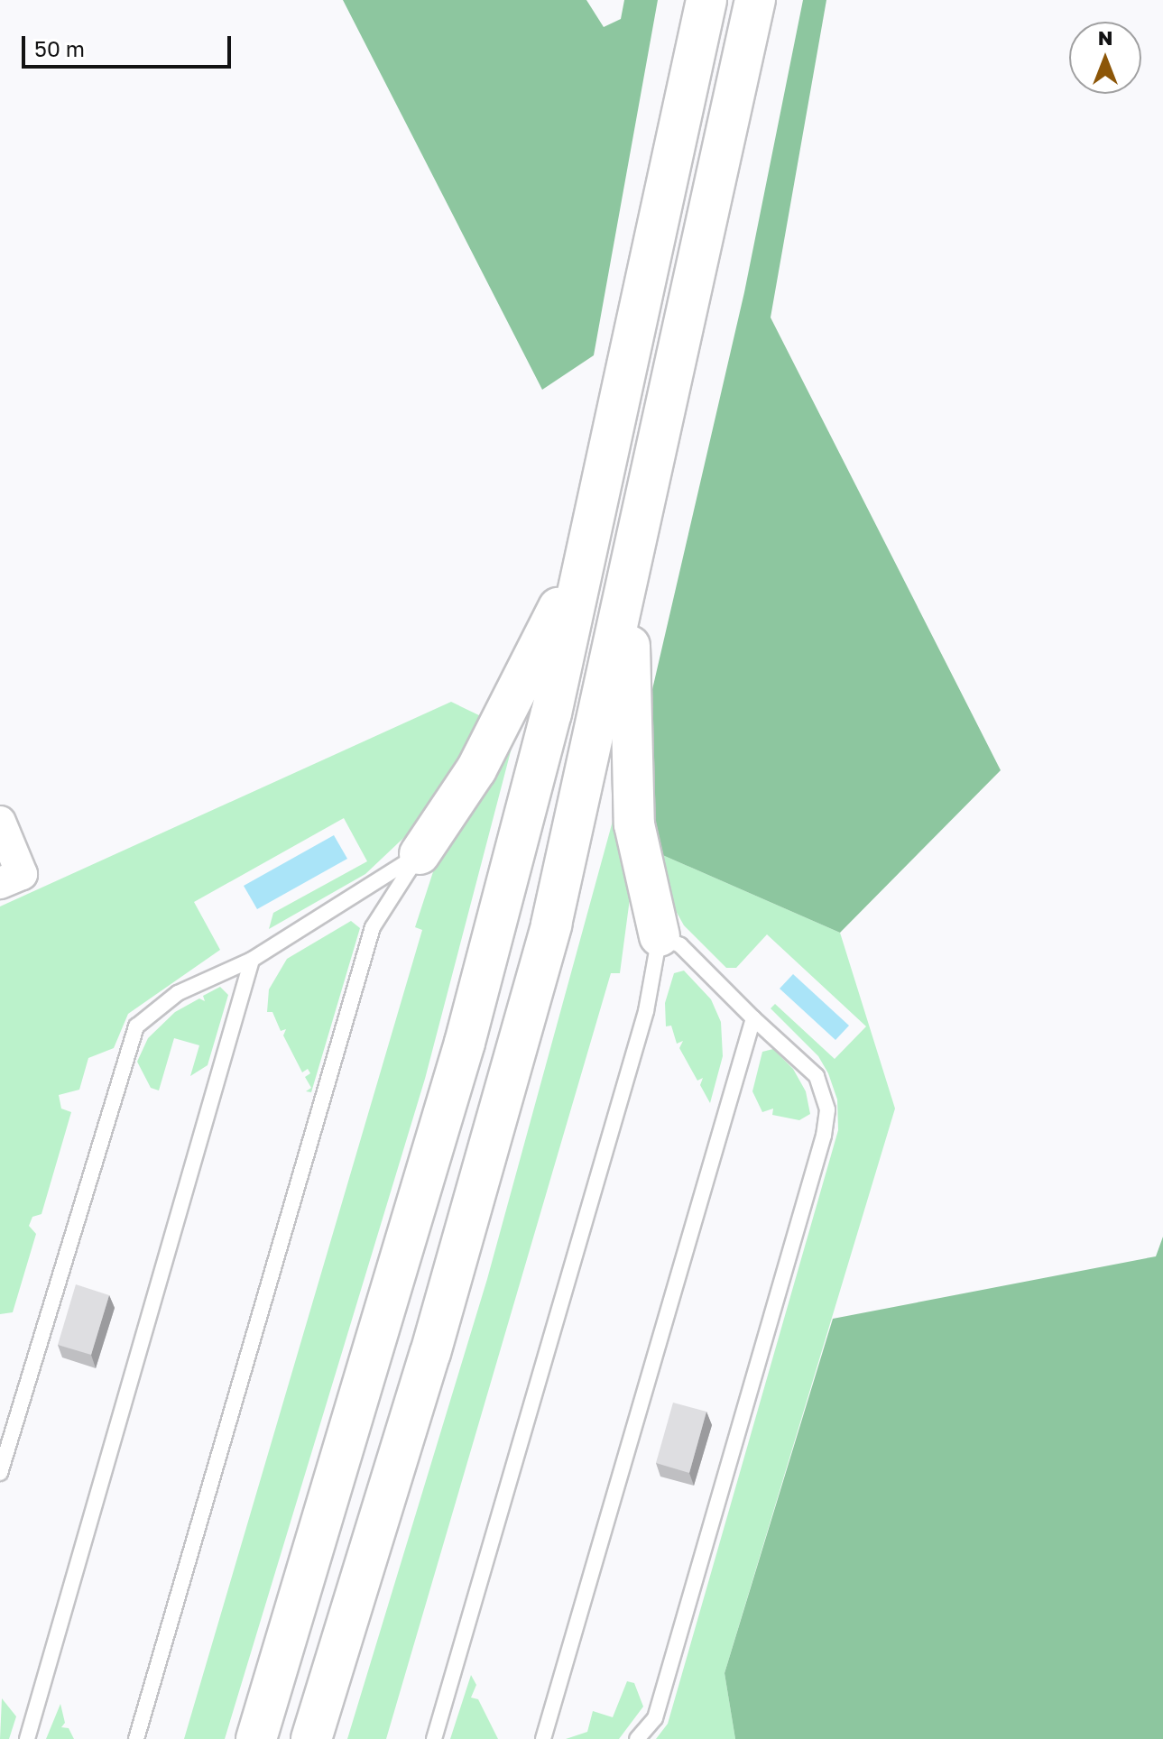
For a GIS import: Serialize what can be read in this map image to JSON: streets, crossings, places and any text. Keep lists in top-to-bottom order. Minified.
{"scale_bar":"50 m","north":"top"}
